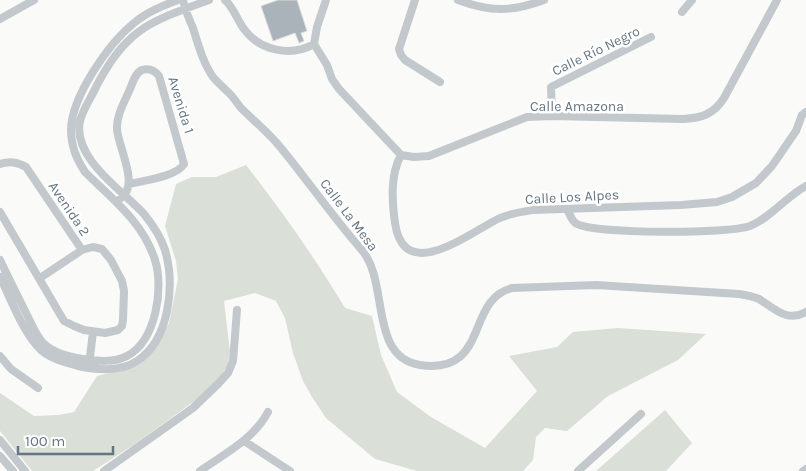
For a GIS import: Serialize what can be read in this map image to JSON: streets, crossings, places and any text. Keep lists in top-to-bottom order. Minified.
{"streets":{"street":["Calle Río Negro","Avenida 1","Calle Amazona","Calle Los Alpes","Avenida 2","Calle La Mesa"]},"crossings":[["Calle Río Negro","Calle Amazona"],["Calle Amazona","Calle Los Alpes"]],"scale_bar":"100 m"}
